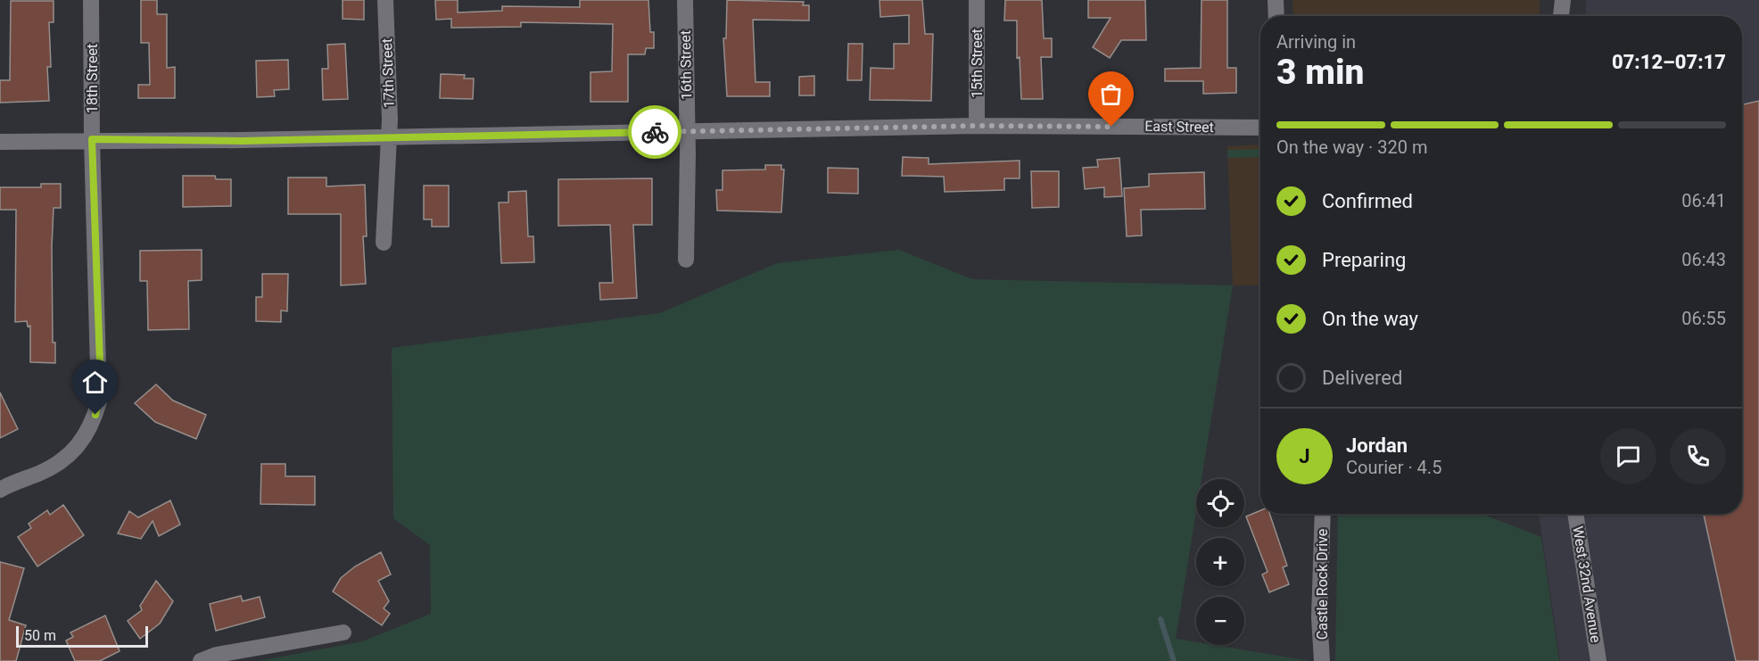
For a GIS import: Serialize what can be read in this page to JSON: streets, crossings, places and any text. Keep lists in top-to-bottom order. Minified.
{"streets":{"street":["15th Street","16th Street","17th Street","18th Street","East Street","Castle Rock Drive","West 32nd Avenue"]},"crossings":[["15th Street","East Street"],["16th Street","East Street"],["17th Street","East Street"],["18th Street","East Street"]],"scale_bar":"50 m","page":{"heading":["3 min","Arriving in","07:12–07:17"],"panel":["Jordan","Courier · 4.5"],"bar":"On the way · 320 m","list":[["Confirmed","06:41"],["Preparing","06:43"],["On the way","06:55"],"Delivered"],"round":"J","map_buttons":["+","−"],"scale":"50 m"}}
